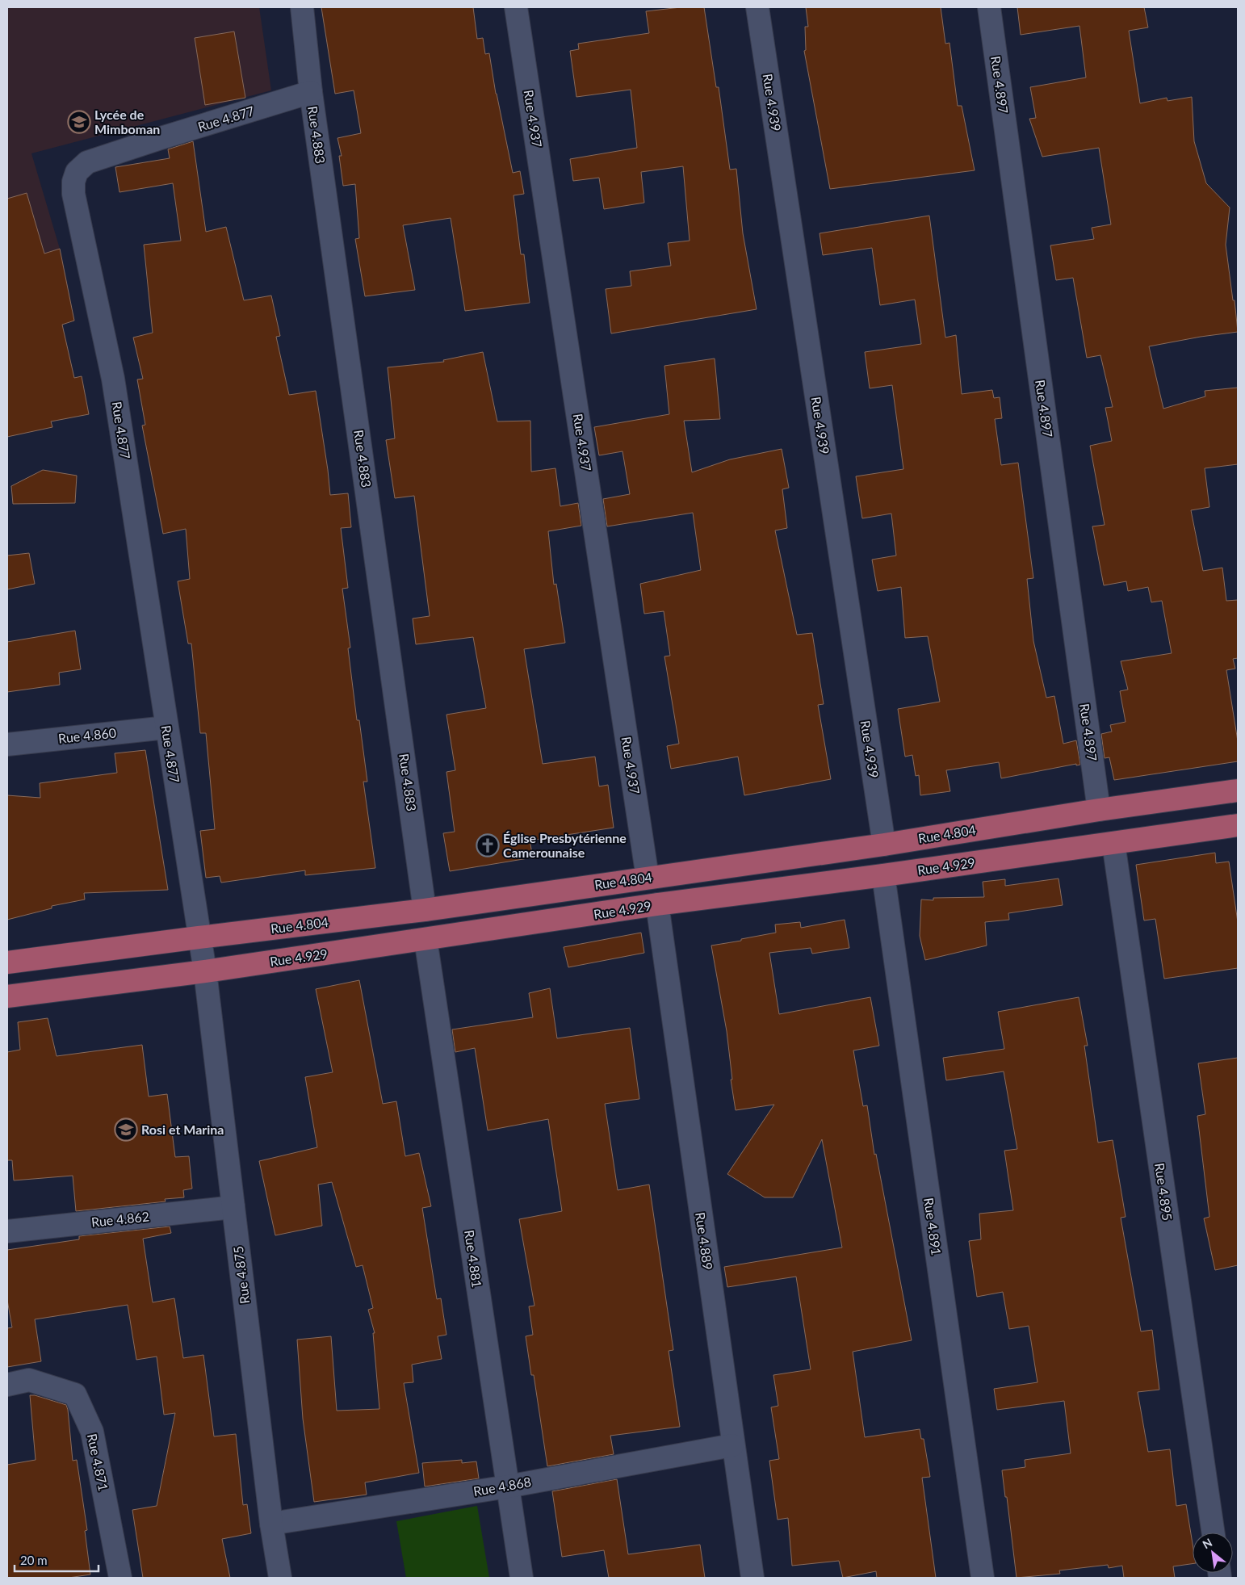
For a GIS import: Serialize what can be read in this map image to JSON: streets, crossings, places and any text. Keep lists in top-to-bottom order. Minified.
{"streets":{"main road":["Rue 4.804","Rue 4.929"],"street":["Rue 4.897","Rue 4.939","Rue 4.877","Rue 4.937","Rue 4.883","Rue 4.860","Rue 4.895","Rue 4.862","Rue 4.891","Rue 4.889","Rue 4.881","Rue 4.875","Rue 4.871","Rue 4.868"]},"crossings":[["Rue 4.897","Rue 4.804"],["Rue 4.939","Rue 4.804"],["Rue 4.877","Rue 4.883"],["Rue 4.877","Rue 4.860"],["Rue 4.877","Rue 4.804"],["Rue 4.877","Rue 4.929"],["Rue 4.877","Rue 4.875"],["Rue 4.937","Rue 4.804"],["Rue 4.883","Rue 4.804"],["Rue 4.929","Rue 4.895"],["Rue 4.929","Rue 4.891"],["Rue 4.929","Rue 4.889"],["Rue 4.929","Rue 4.881"],["Rue 4.929","Rue 4.875"],["Rue 4.862","Rue 4.875"],["Rue 4.889","Rue 4.868"],["Rue 4.881","Rue 4.868"],["Rue 4.875","Rue 4.868"]],"places":{"school or university":["Lycée de Mimboman","Rosi et Marina"],"church":["Église Presbytérienne Camerounaise"]},"scale_bar":"20 m","north":"top left"}
